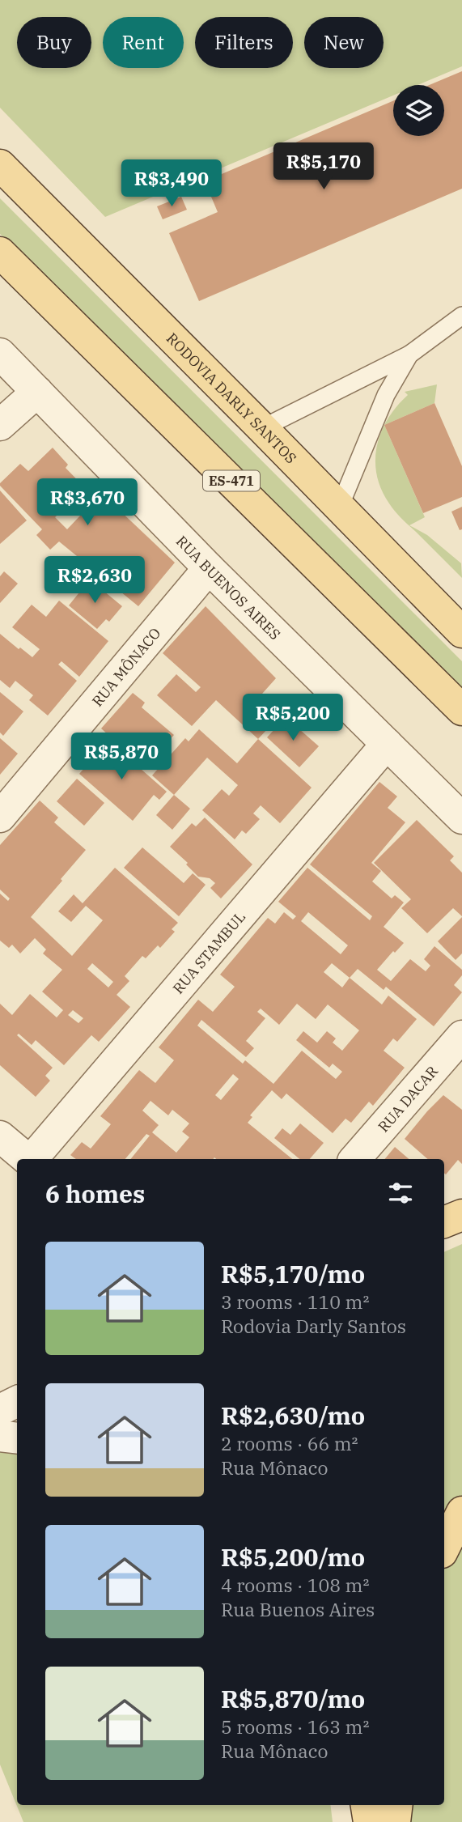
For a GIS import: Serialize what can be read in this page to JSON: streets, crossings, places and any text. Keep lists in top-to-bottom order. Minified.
{"streets":{"main road":["RODOVIA DARLY SANTOS","ES-471"],"street":["RUA BUENOS AIRES","RUA MÔNACO","RUA STAMBUL","RUA DACAR"]},"crossings":[["RUA BUENOS AIRES","RUA MÔNACO"],["RUA BUENOS AIRES","RUA STAMBUL"]],"page":{"chip":["Buy","Rent","Filters","New"],"price":["R$5,170","R$3,490","R$3,670","R$2,630","R$5,200","R$5,870"],"heading":"6 homes","list":[{"name":"R$5,170/mo","note":"3 rooms · 110 m² · Rodovia Darly Santos"},{"name":"R$2,630/mo","note":"2 rooms · 66 m² · Rua Mônaco"},{"name":"R$5,200/mo","note":"4 rooms · 108 m² · Rua Buenos Aires"},{"name":"R$5,870/mo","note":"5 rooms · 163 m² · Rua Mônaco"}]}}
